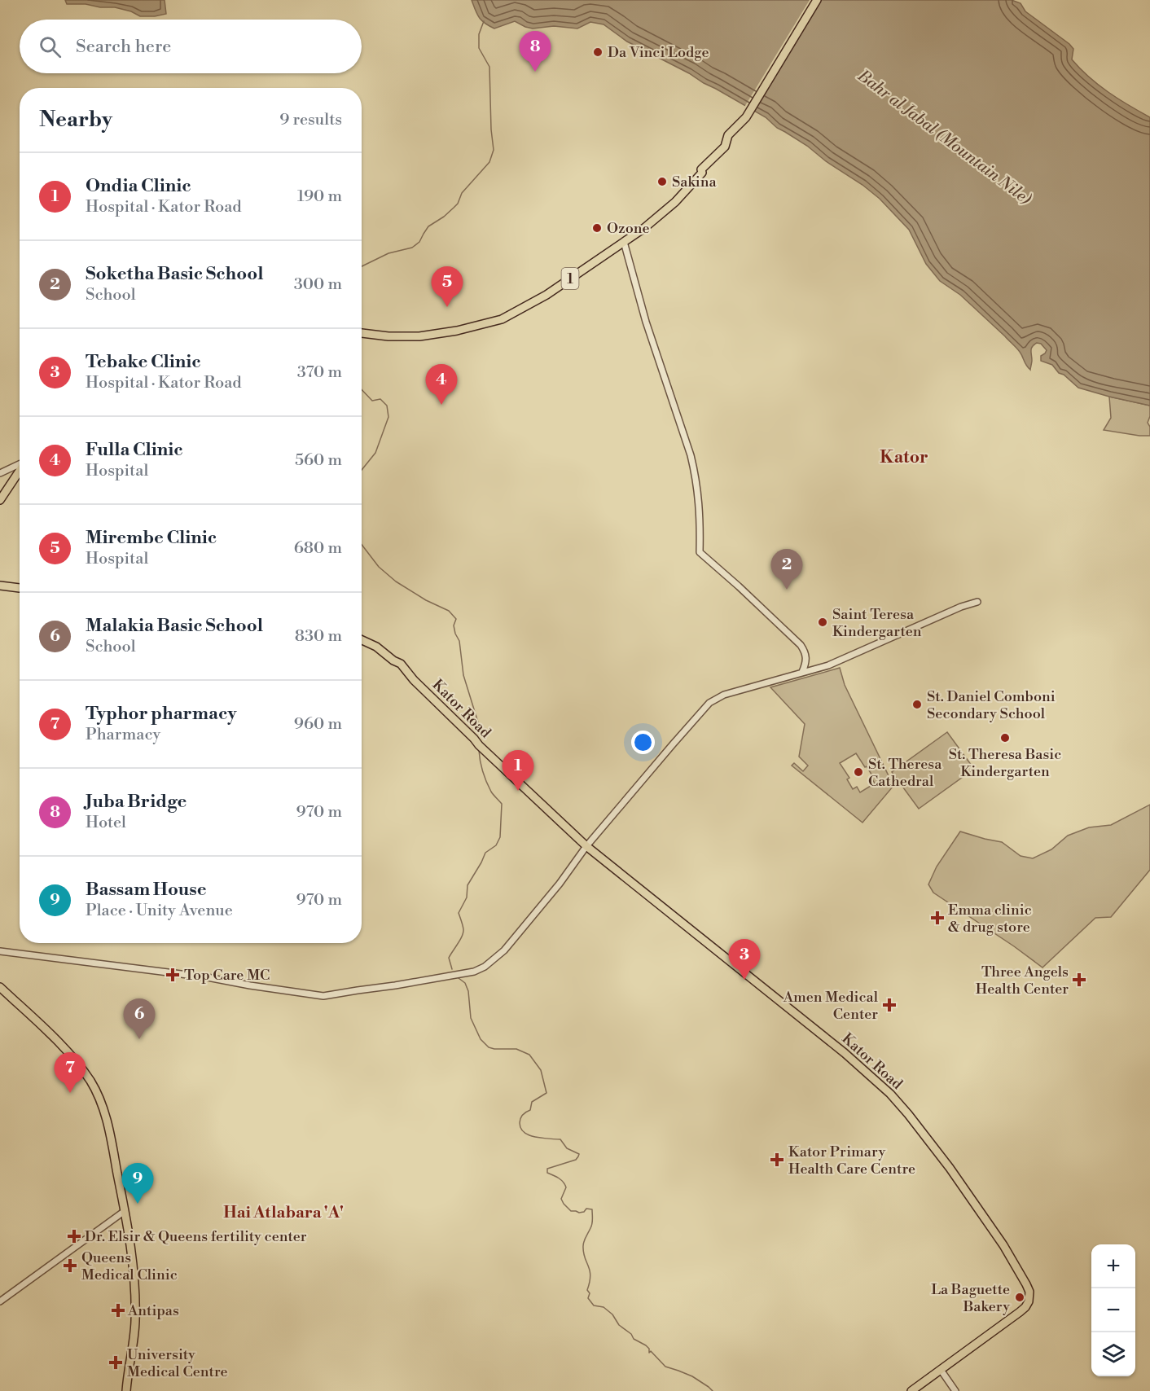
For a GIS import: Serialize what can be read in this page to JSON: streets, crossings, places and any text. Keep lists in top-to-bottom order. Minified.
{"streets":{"main road":["1","Kator Road"]},"districts":["Kator","Hai Atlabara 'A'"],"water":["Bahr al Jabal (Mountain Nile)"],"places":{"other":["Da Vinci Lodge","Sakina","Ozone","Saint Teresa Kindergarten","St. Daniel Comboni Secondary School","St. Theresa Basic Kindergarten","St. Theresa Cathedral","La Baguette Bakery"],"health":["Emma clinic & drug store","Top Care MC","Three Angels Health Center","Amen Medical Center","Kator Primary Health Care Centre","Dr. Elsir & Queens fertility center","Queens Medical Clinic","Antipas","University Medical Centre"]},"page":{"search":"Search here","pins":["8","5","4","2","1","3","6","7","9"],"heading":["Nearby","9 results"],"list":[{"mark":"1","name":"Ondia Clinic","note":"Hospital · Kator Road","value":"190 m"},{"mark":"2","name":"Soketha Basic School","note":"School","value":"300 m"},{"mark":"3","name":"Tebake Clinic","note":"Hospital · Kator Road","value":"370 m"},{"mark":"4","name":"Fulla Clinic","note":"Hospital","value":"560 m"},{"mark":"5","name":"Mirembe Clinic","note":"Hospital","value":"680 m"},{"mark":"6","name":"Malakia Basic School","note":"School","value":"830 m"},{"mark":"7","name":"Typhor pharmacy","note":"Pharmacy","value":"960 m"},{"mark":"8","name":"Juba Bridge","note":"Hotel","value":"970 m"},{"mark":"9","name":"Bassam House","note":"Place · Unity Avenue","value":"970 m"}],"map_buttons":["+","−"]}}
